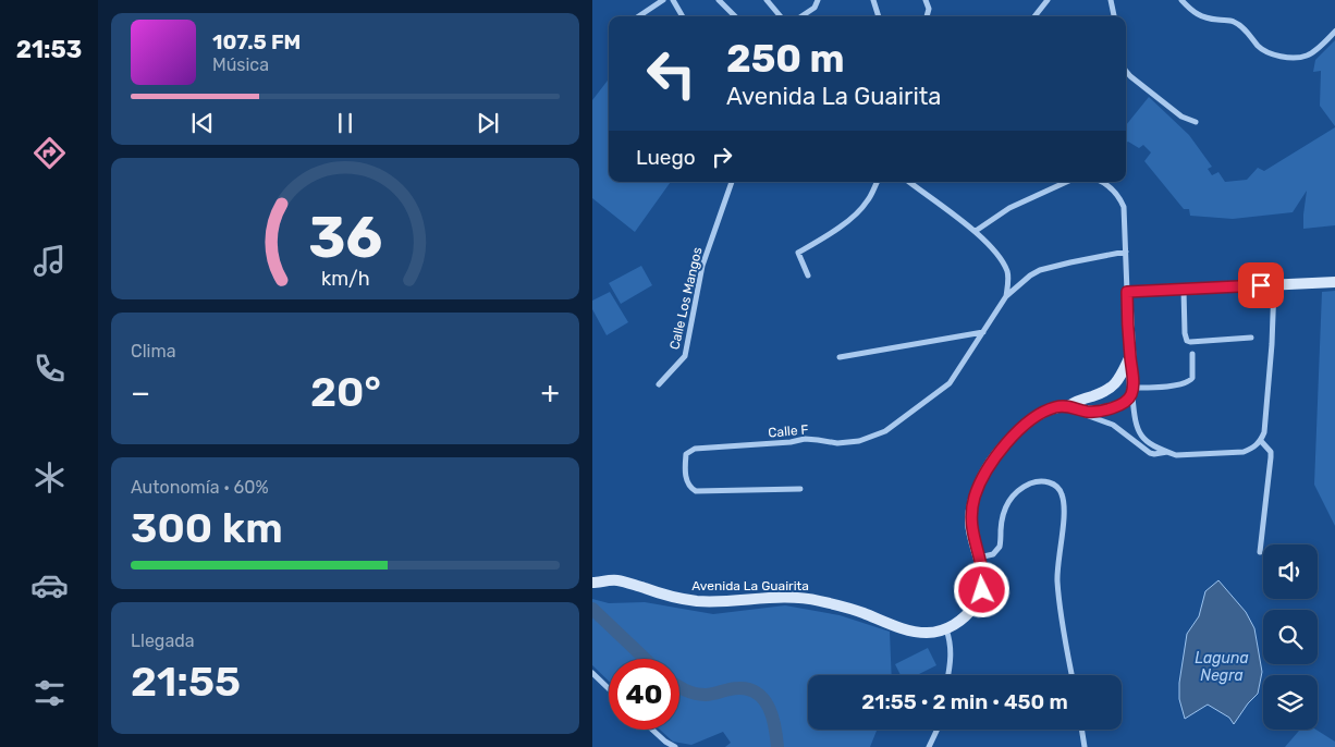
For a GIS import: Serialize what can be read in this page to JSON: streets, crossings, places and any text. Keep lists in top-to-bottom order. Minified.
{"streets":{"street":["Calle Los Mangos","Calle F","Avenida La Guairita"]},"water":["Laguna Negra"],"page":{"tabs":"21:53","turn":["250 m","Avenida La Guairita"],"song":["107.5 FM","Música"],"then":"Luego","tile":["Clima",["Autonomía · 60%","300 km"],["Llegada","21:55"]],"heat":["−","20°","+"],"limit":"40","trip":"21:55 · 2 min · 450 m","gauge":["36","km/h"]}}
